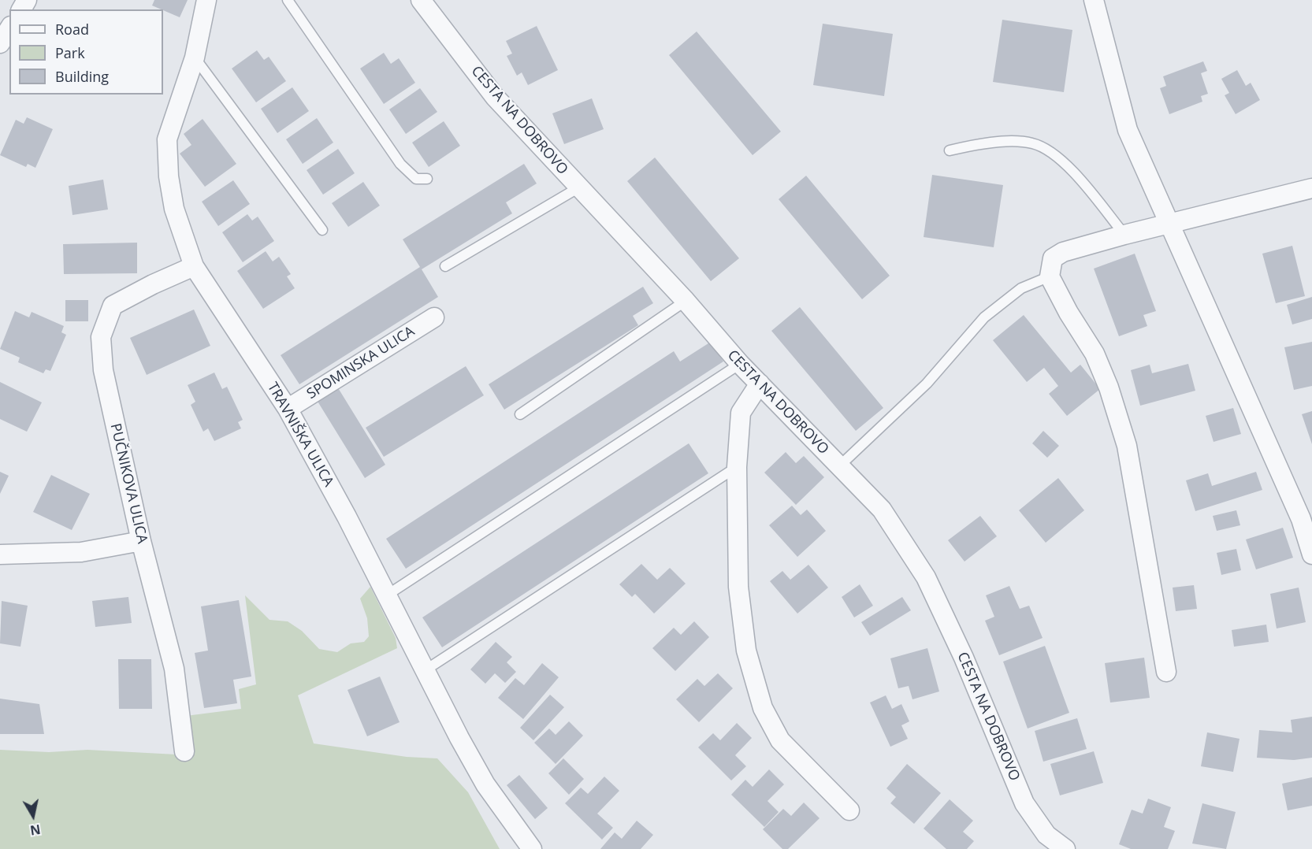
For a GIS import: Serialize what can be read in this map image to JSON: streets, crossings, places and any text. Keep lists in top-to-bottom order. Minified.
{"streets":{"street":["CESTA NA DOBROVO","SPOMINSKA ULICA","TRAVNIŠKA ULICA","PUČNIKOVA ULICA"]},"crossings":[["SPOMINSKA ULICA","TRAVNIŠKA ULICA"],["TRAVNIŠKA ULICA","PUČNIKOVA ULICA"]],"legend":["Road","Park","Building"],"north":"bottom"}
